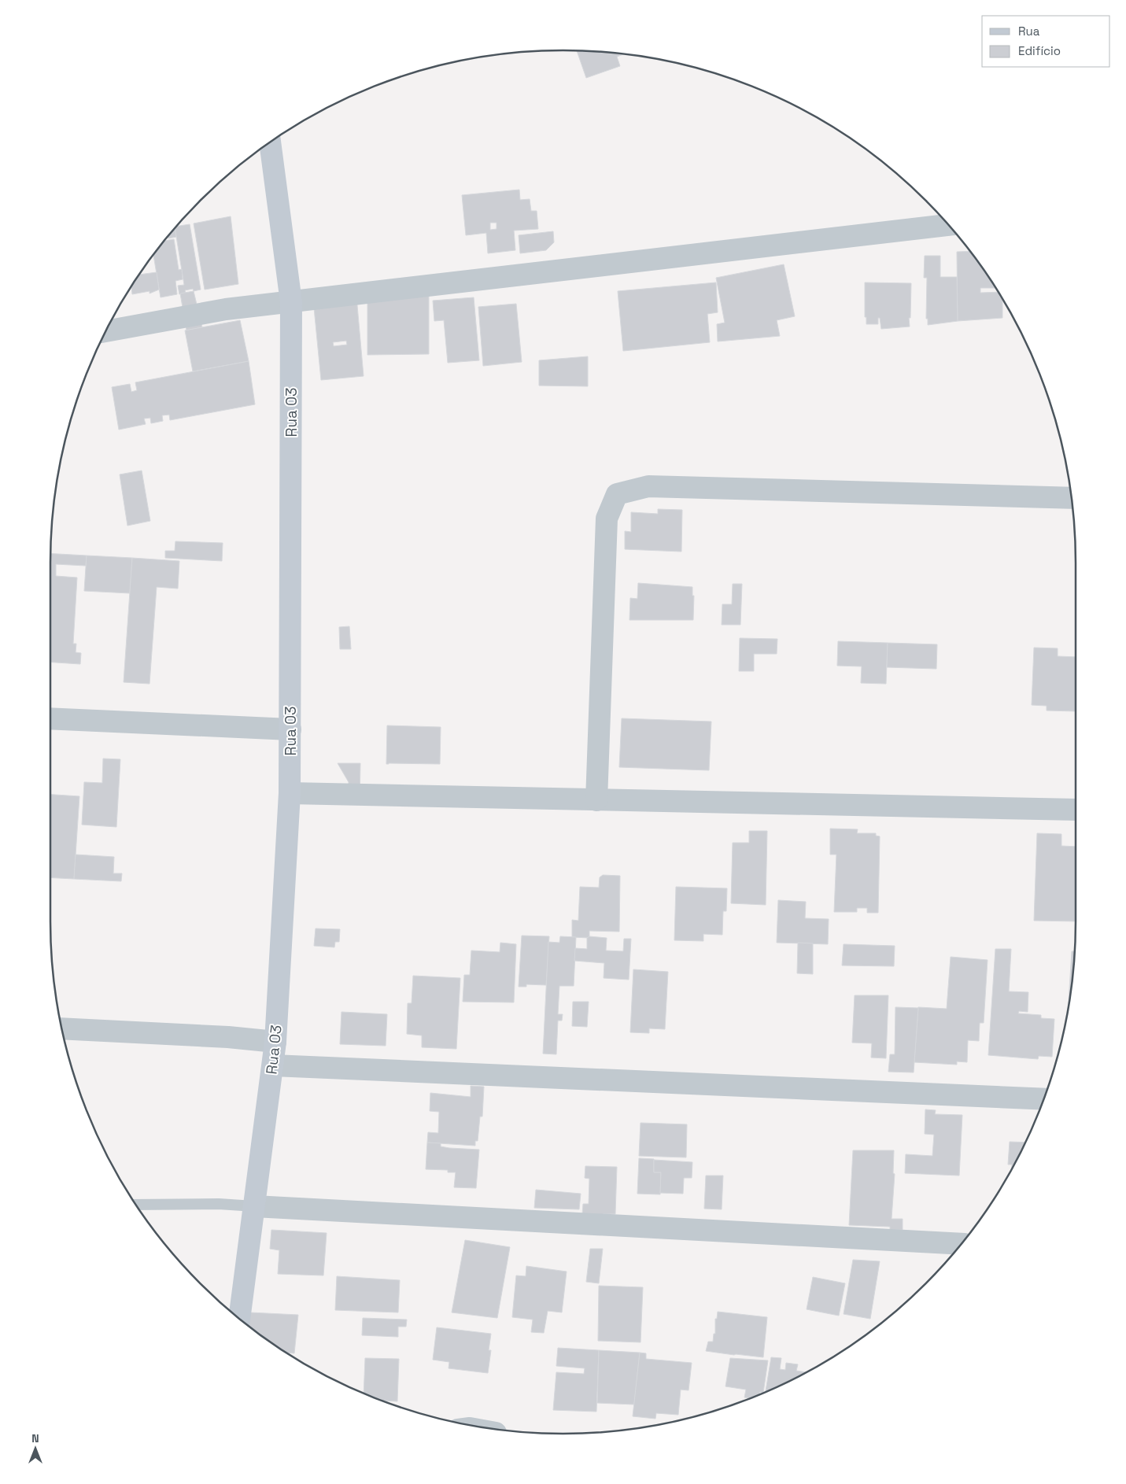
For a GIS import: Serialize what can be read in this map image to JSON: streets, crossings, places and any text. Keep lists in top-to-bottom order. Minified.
{"streets":{"street":["Rua 03"]},"legend":["Rua","Edifício"],"north":"top"}
